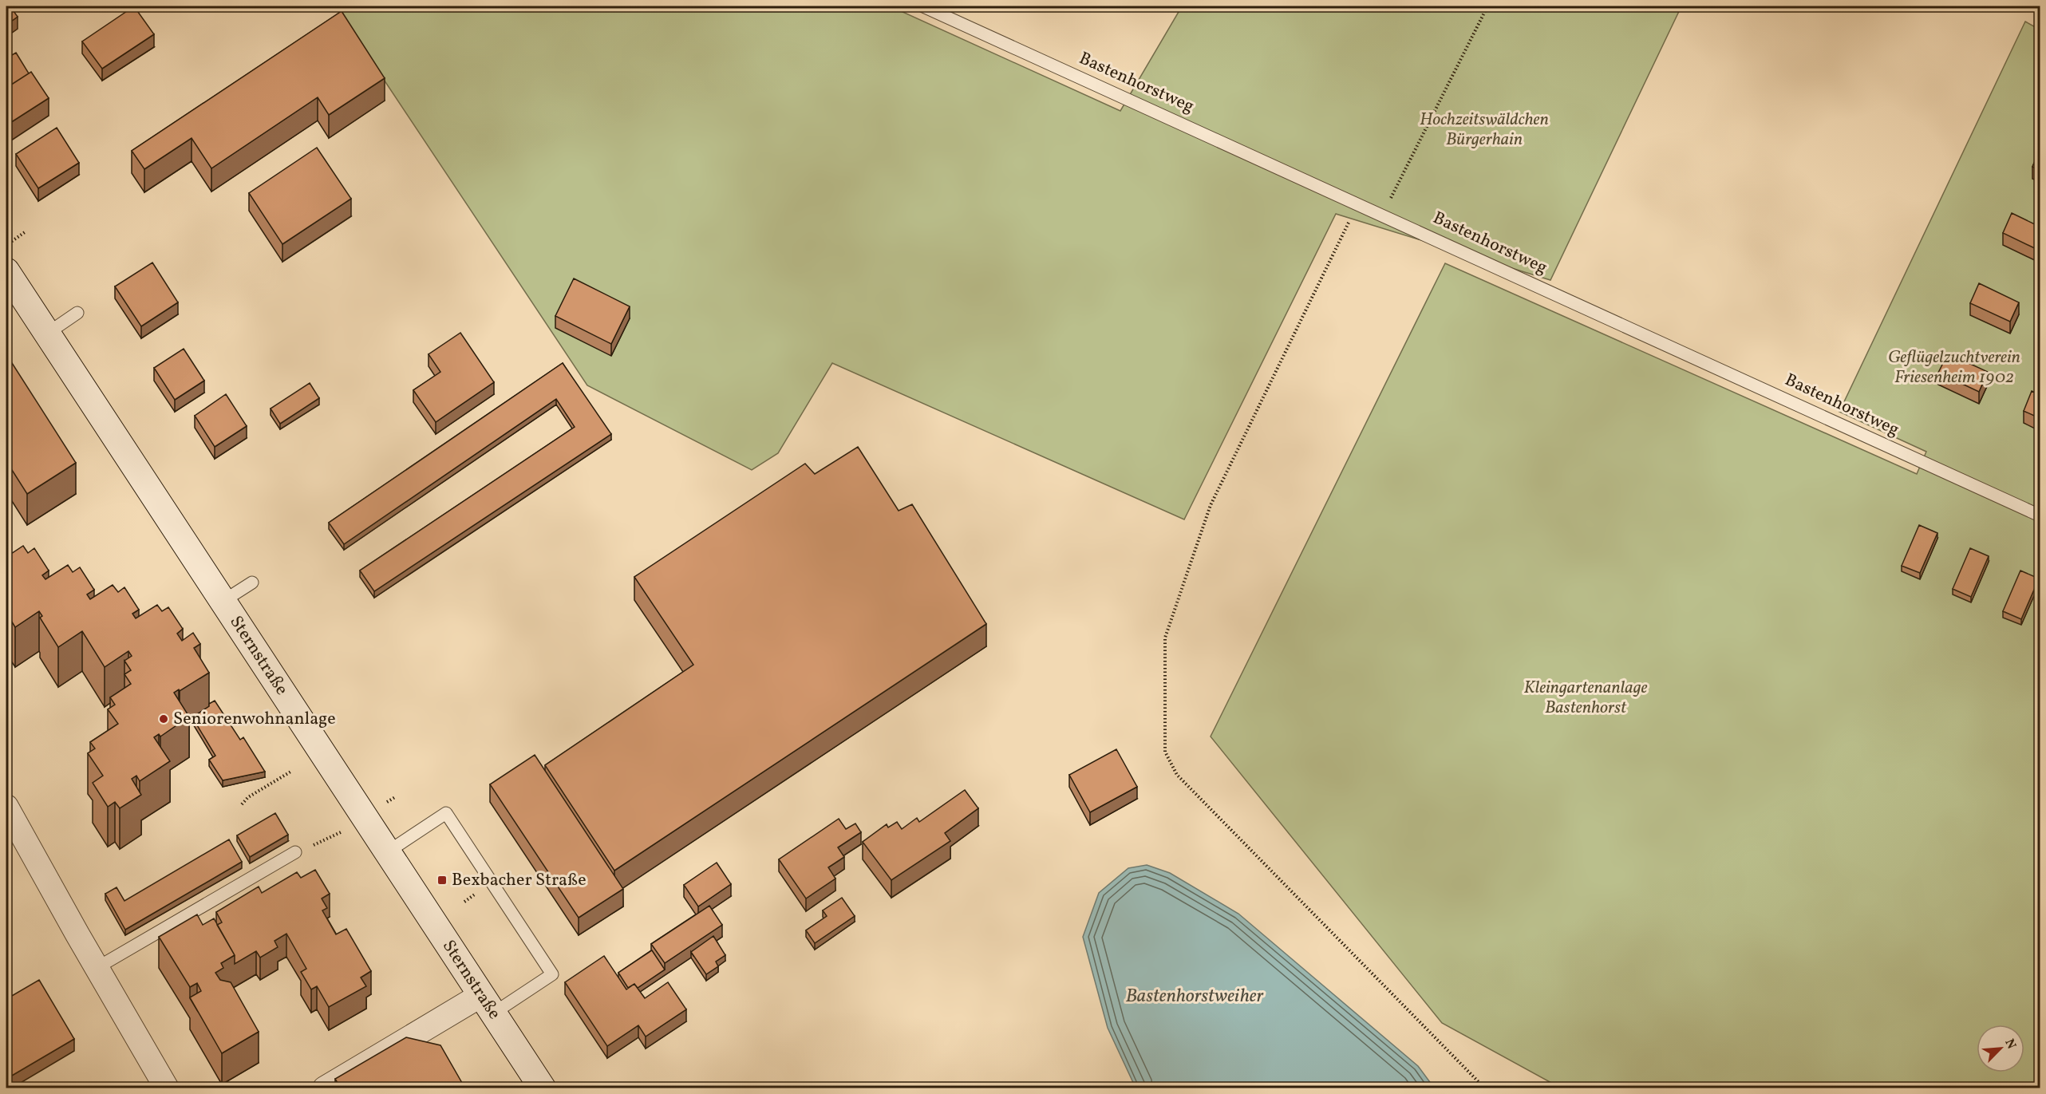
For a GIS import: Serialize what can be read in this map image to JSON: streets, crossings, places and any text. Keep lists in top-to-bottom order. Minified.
{"streets":{"main road":["Sternstraße"],"lane":["Bastenhorstweg"]},"water":["Bastenhorstweiher"],"parks":["Hochzeitswäldchen Bürgerhain","Geflügelzuchtverein Friesenheim 1902","Kleingartenanlage Bastenhorst"],"places":{"other":["Seniorenwohnanlage"],"transit":["Bexbacher Straße"]},"north":"top right"}
